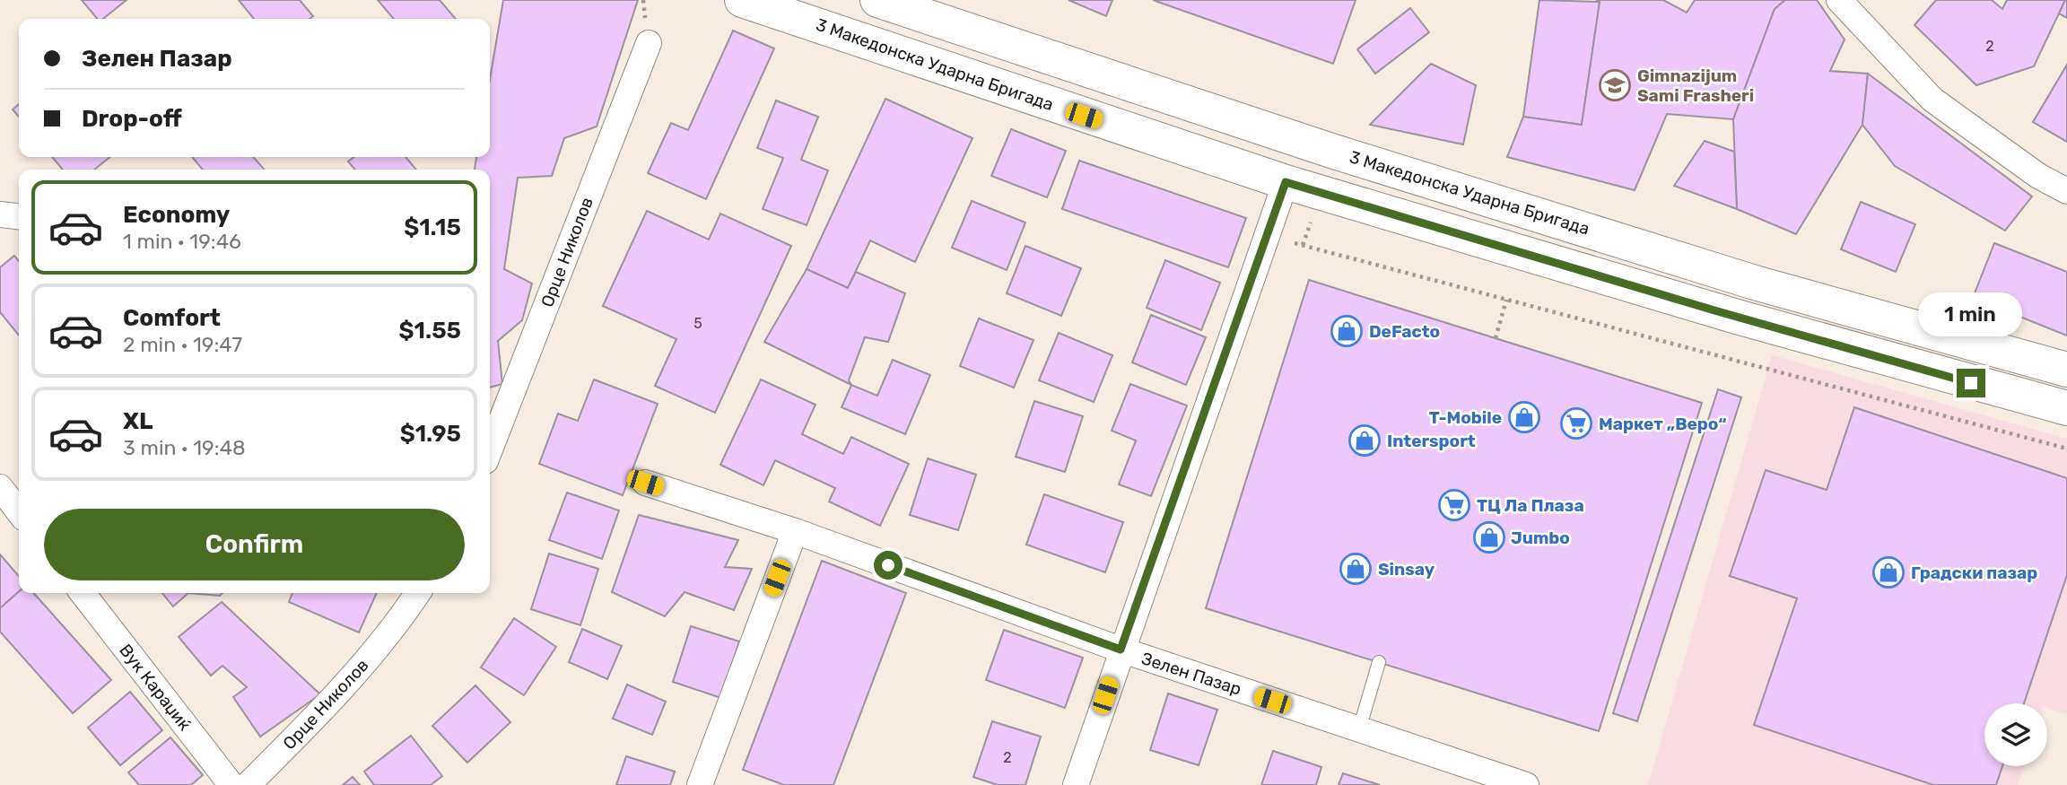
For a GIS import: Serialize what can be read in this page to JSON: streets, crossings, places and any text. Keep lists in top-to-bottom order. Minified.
{"streets":{"street":["3 Македонска Ударна Бригада","Орце Николов","Зелен Пазар","Вук Караџиќ"]},"places":{"school or university":["Gimnazijum Sami Frasheri"],"shop":["DeFacto","T-Mobile","Intersport","Jumbo","Sinsay","Градски пазар"],"supermarket":["Маркет „Веро“","ТЦ Ла Плаза"]},"house_numbers":["2","5","2"],"page":{"banner":["Зелен Пазар","Drop-off"],"list":[{"name":"Economy","note":"1 min · 19:46","value":"$1.15"},{"name":"Comfort","note":"2 min · 19:47","value":"$1.55"},{"name":"XL","note":"3 min · 19:48","value":"$1.95"}],"bubble":"1 min","buttons":"Confirm"}}
